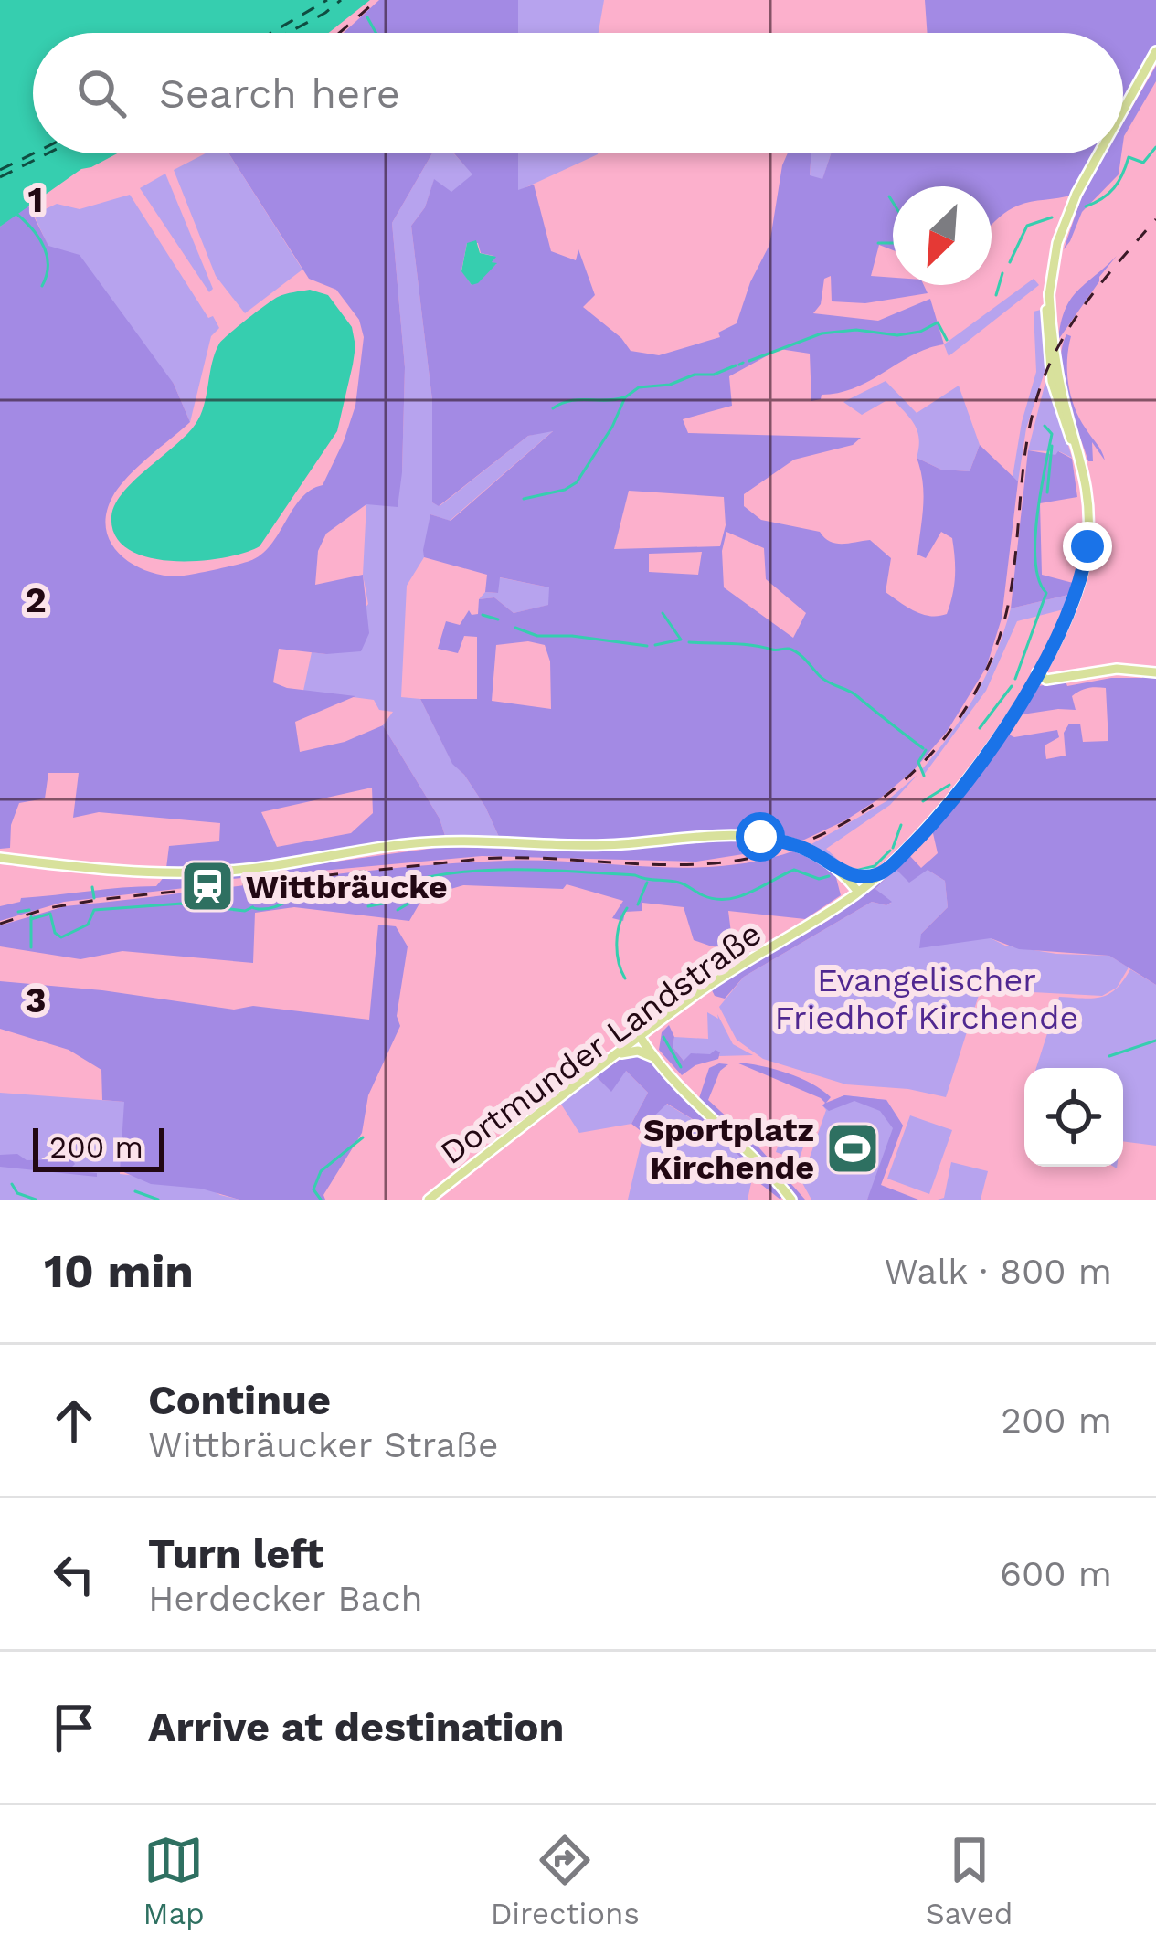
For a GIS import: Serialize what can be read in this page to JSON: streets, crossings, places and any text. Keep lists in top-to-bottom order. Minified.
{"streets":{"main road":["Dortmunder Landstraße"]},"parks":["Evangelischer Friedhof Kirchende"],"places":{"station":["Wittbräucke"],"sports":["Sportplatz Kirchende"]},"scale_bar":"200 m","north":"bottom left","page":{"search":"Search here","scale":"200 m","heading":["10 min","Walk · 800 m"],"list":[["Continue","Wittbräucker Straße","200 m"],["Turn left","Herdecker Bach","600 m"],"Arrive at destination"],"nav":["Map","Directions","Saved"]},"grid":{"rows":["1","2","3"]}}
